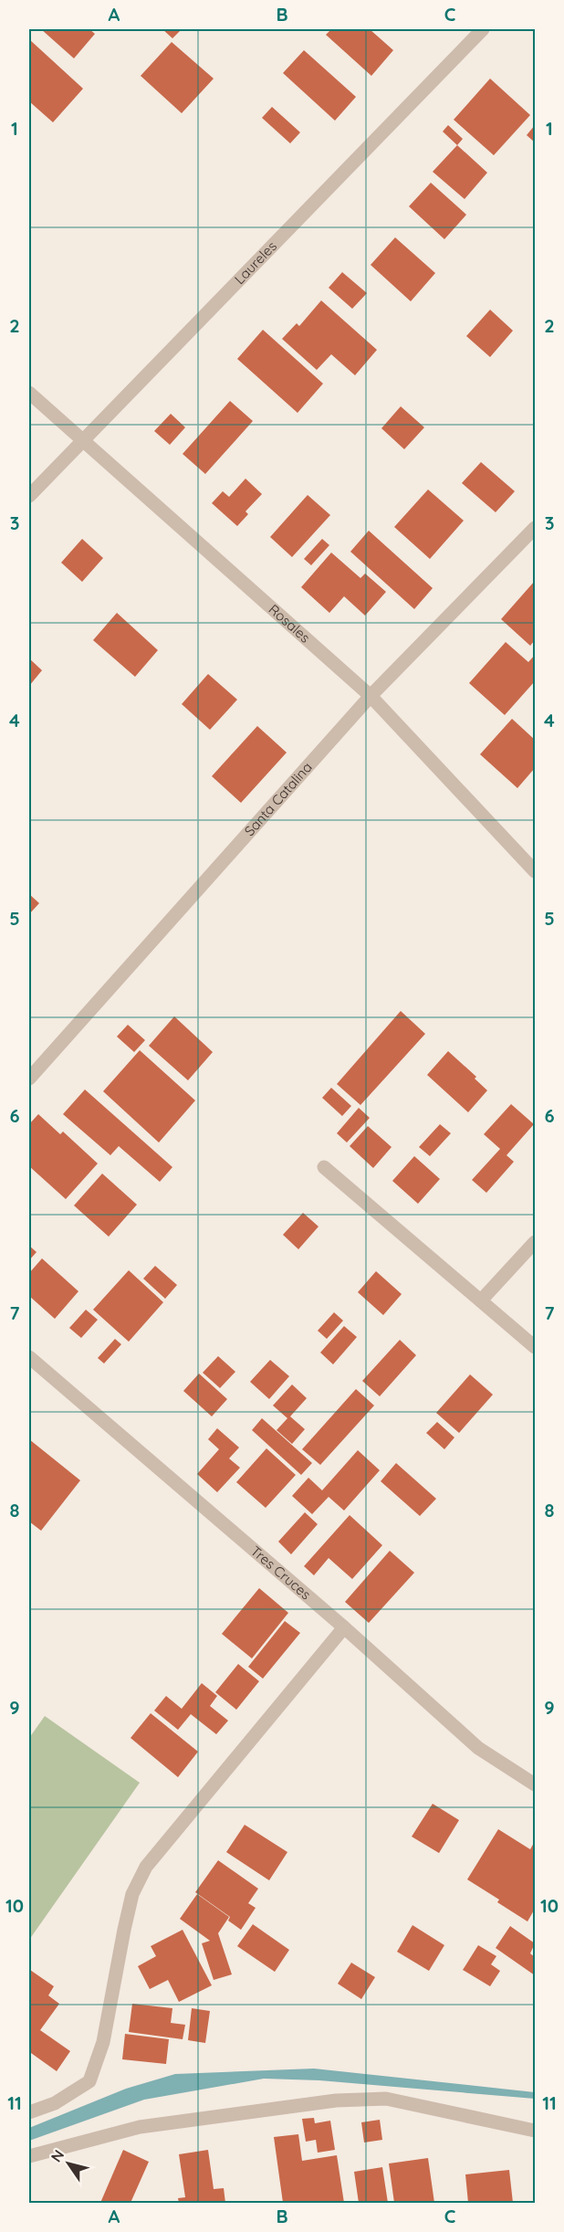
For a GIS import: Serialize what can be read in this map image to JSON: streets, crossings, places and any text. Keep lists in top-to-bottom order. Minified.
{"streets":{"street":["Laureles","Rosales","Santa Catalina","Tres Cruces"]},"crossings":[["Laureles","Rosales"],["Rosales","Santa Catalina"]],"north":"top left","grid":{"columns":["A","B","C"],"rows":["1","2","3","4","5","6","7","8","9","10","11"]}}
